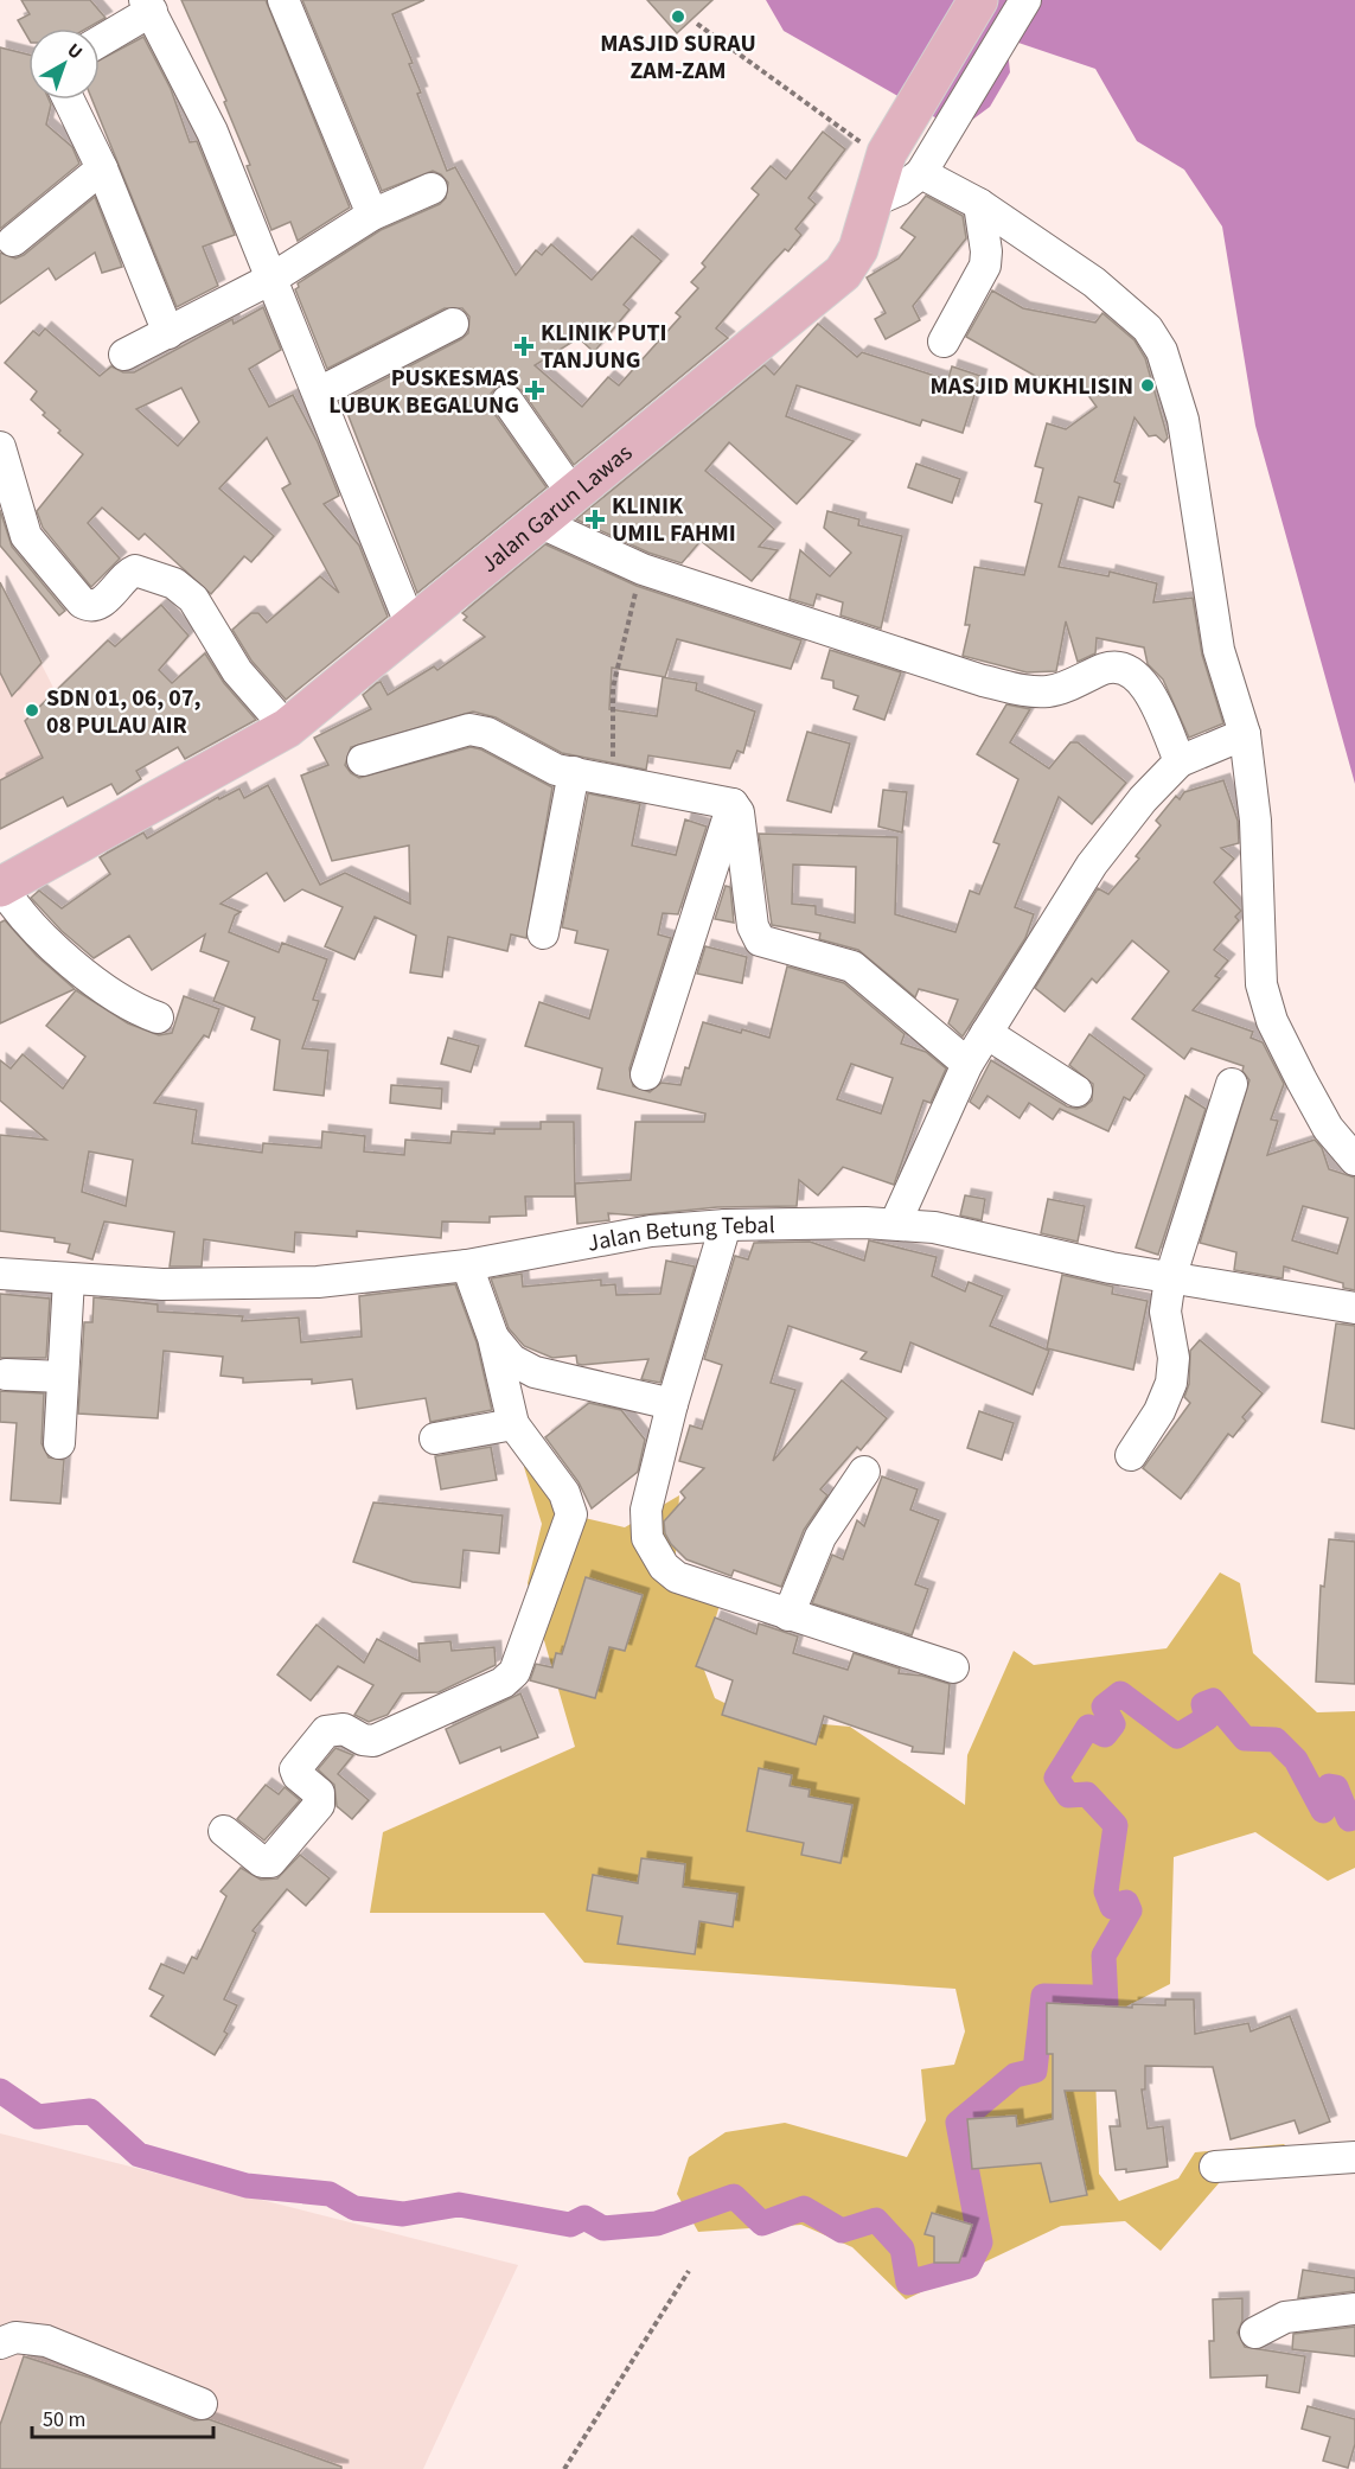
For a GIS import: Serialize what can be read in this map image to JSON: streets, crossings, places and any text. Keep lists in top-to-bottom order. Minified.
{"streets":{"main road":["Jalan Garun Lawas"],"street":["Jalan Betung Tebal"]},"places":{"other":["MASJID SURAU ZAM-ZAM","MASJID MUKHLISIN","SDN 01, 06, 07, 08 PULAU AIR"],"health":["KLINIK PUTI TANJUNG","PUSKESMAS LUBUK BEGALUNG","KLINIK UMIL FAHMI"]},"scale_bar":"50 m","north":"top right"}
